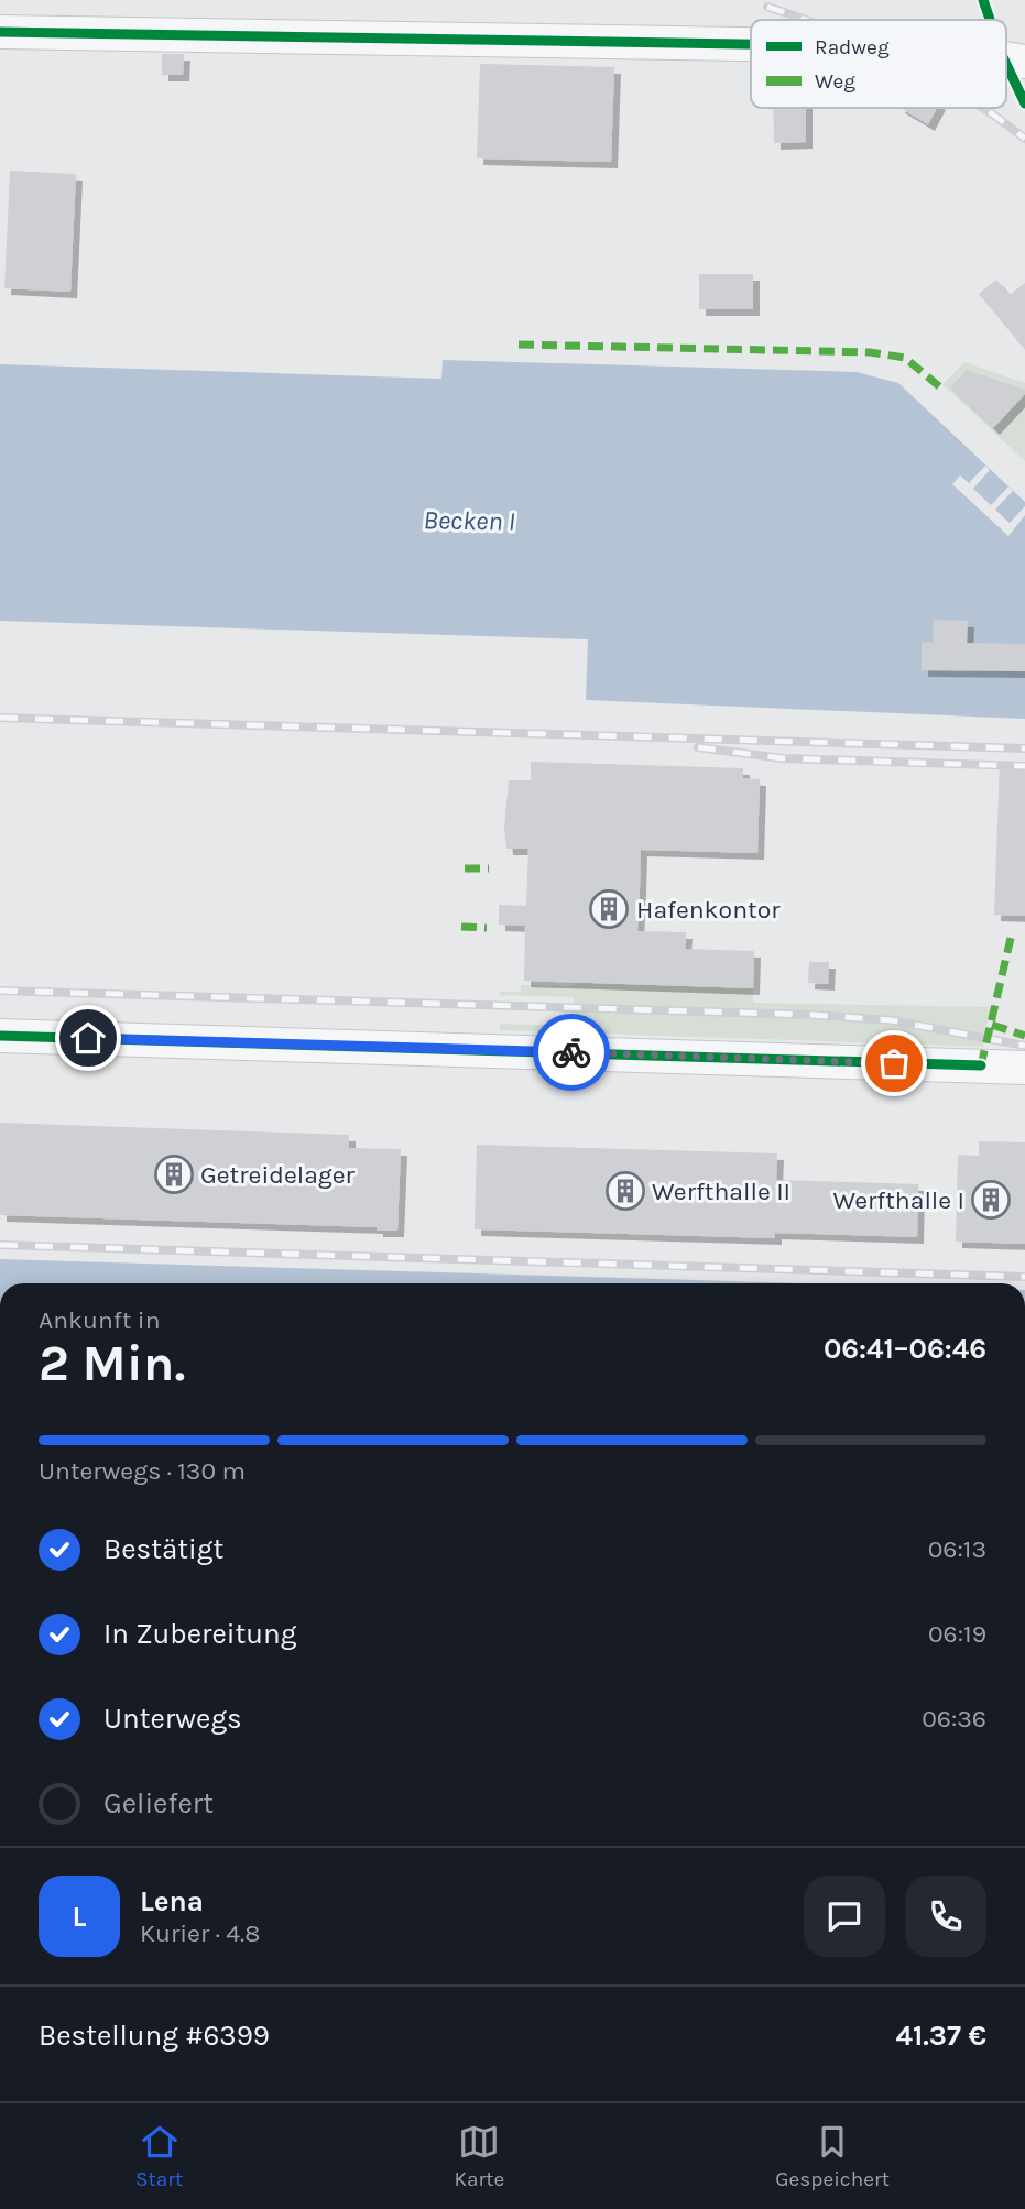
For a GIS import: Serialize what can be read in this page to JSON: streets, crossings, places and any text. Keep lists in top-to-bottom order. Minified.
{"water":["Becken I"],"places":{"building":["Hafenkontor","Getreidelager","Werfthalle II","Werfthalle I"]},"legend":["Radweg","Weg"],"page":{"heading":["2 Min.","Ankunft in","06:41–06:46"],"panel":["Lena","Kurier · 4.8","Bestellung #6399","41.37 €"],"bar":"Unterwegs · 130 m","list":[["Bestätigt","06:13"],["In Zubereitung","06:19"],["Unterwegs","06:36"],"Geliefert"],"round":"L","tabs":["Start","Karte","Gespeichert"]}}
